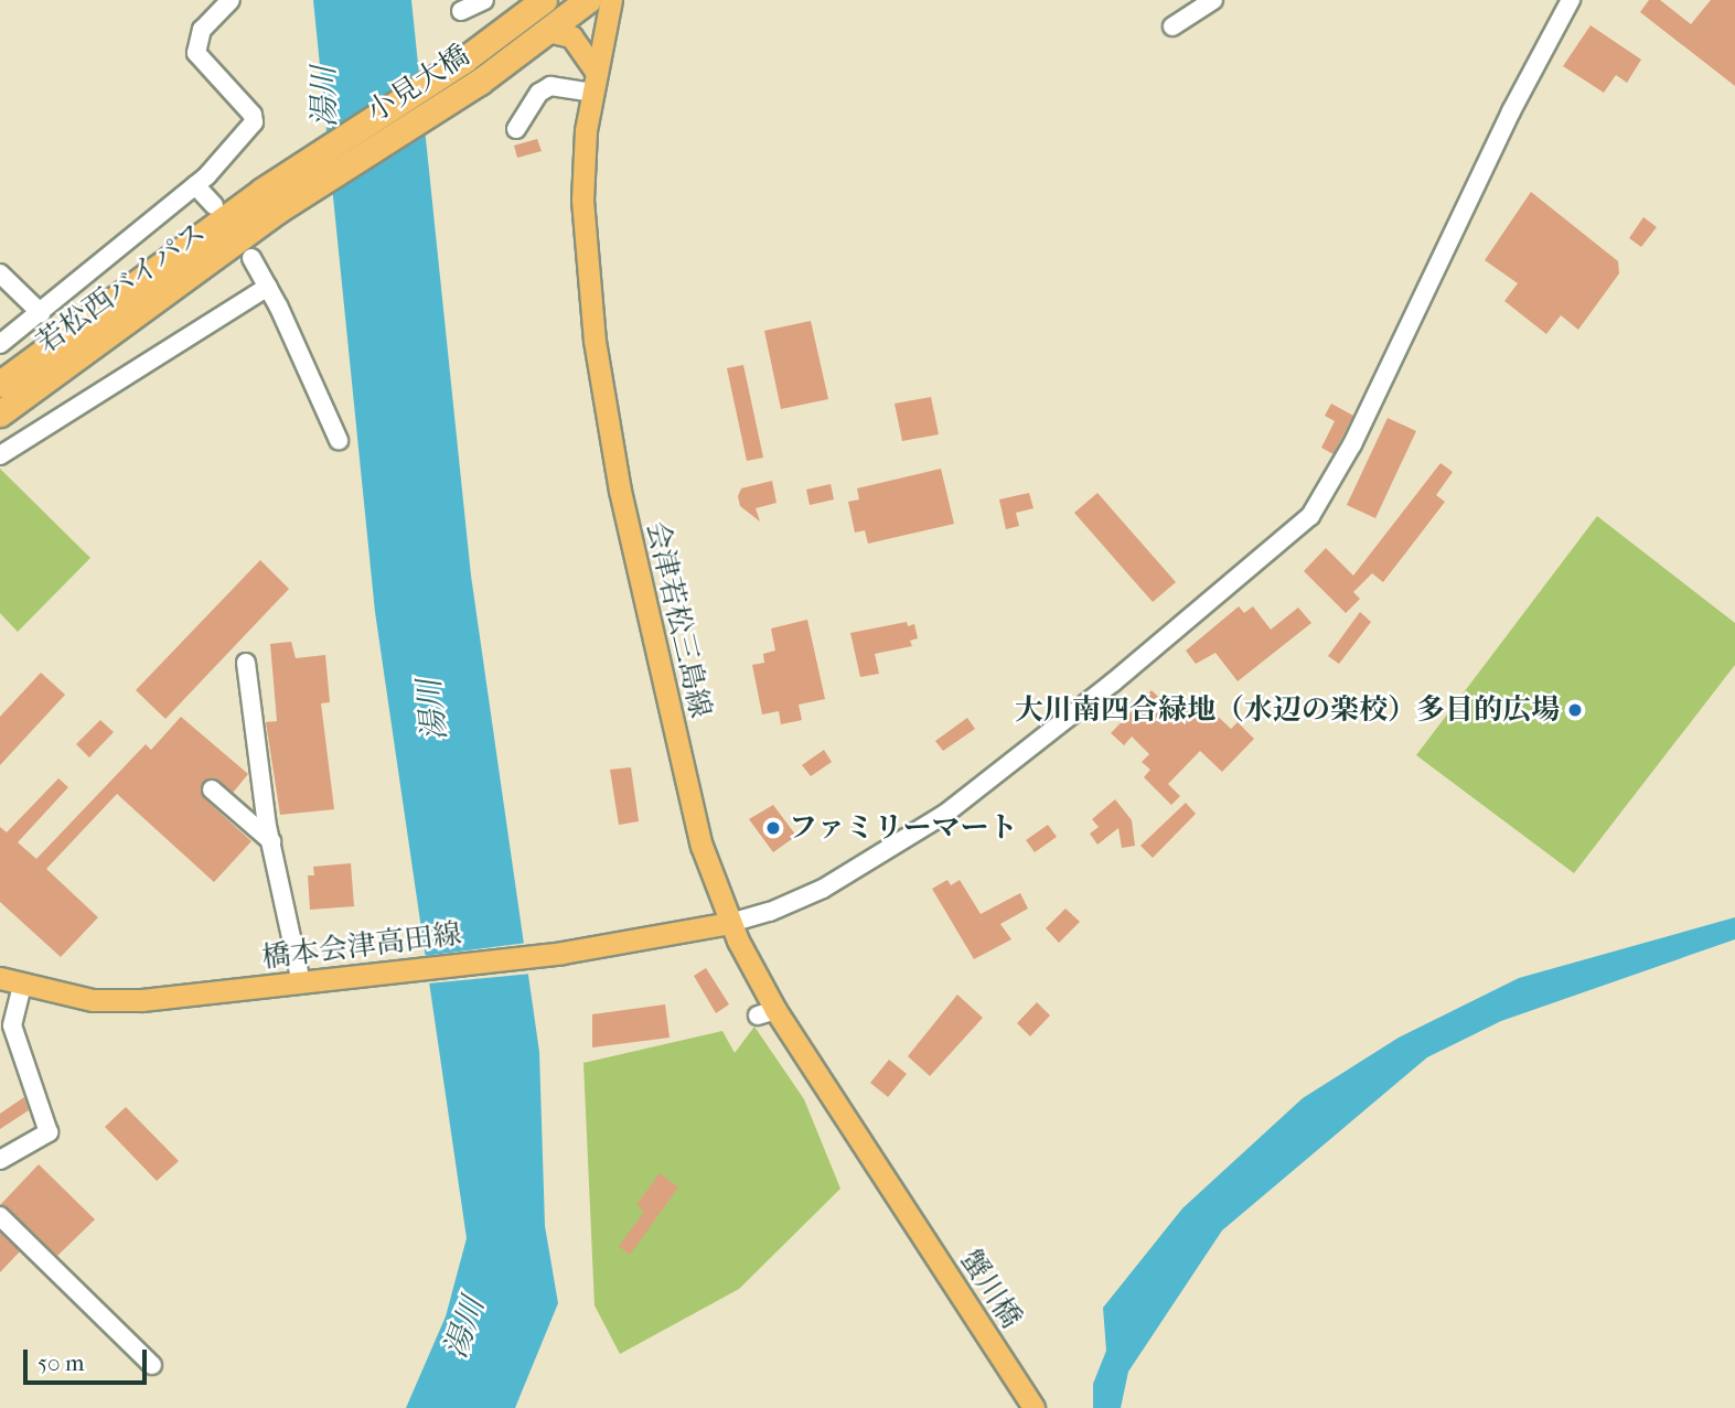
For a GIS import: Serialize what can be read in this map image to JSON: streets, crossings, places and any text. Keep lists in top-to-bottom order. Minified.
{"streets":{"highway":["小見大橋","若松西バイパス"],"main road":["会津若松三島線","橋本会津高田線","蟹川橋"]},"crossings":[["小見大橋","若松西バイパス"],["会津若松三島線","橋本会津高田線"],["会津若松三島線","蟹川橋"]],"water":["湯川"],"places":["大川南四合緑地（水辺の楽校）多目的広場","ファミリーマート"],"scale_bar":"50 m"}
